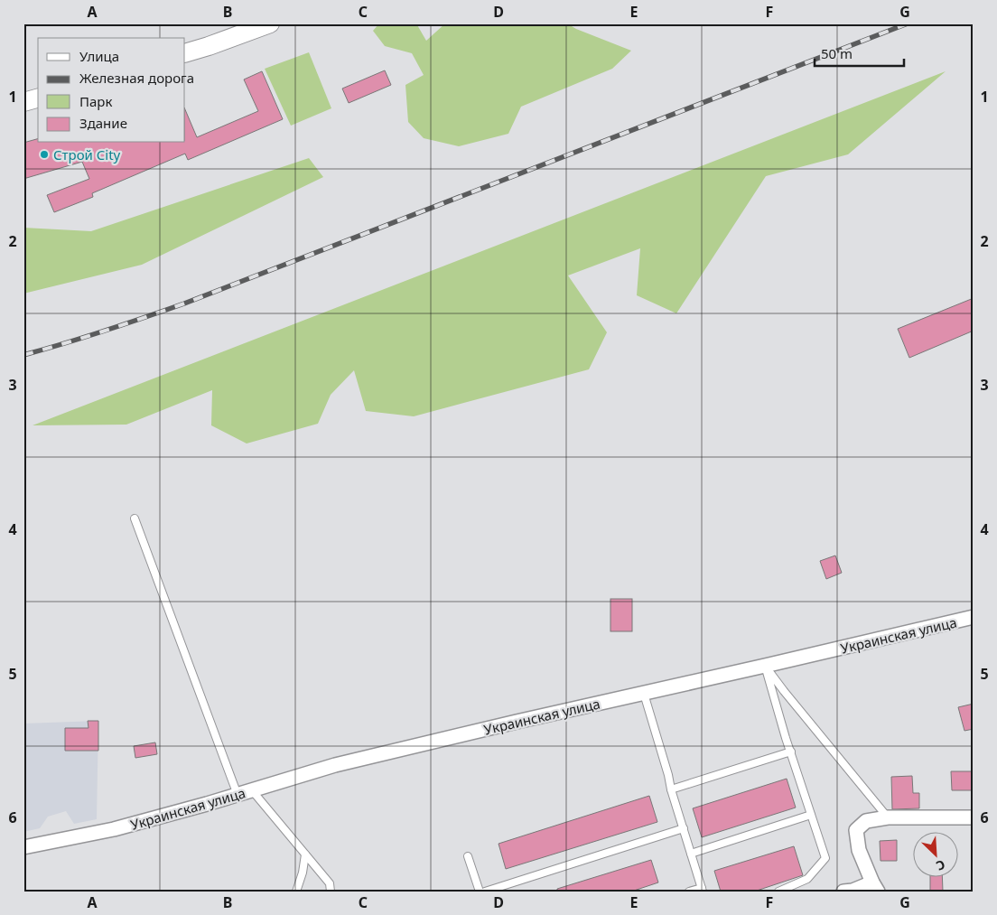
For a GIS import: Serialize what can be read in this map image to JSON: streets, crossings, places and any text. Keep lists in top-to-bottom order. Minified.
{"streets":{"street":["Украинская улица"]},"places":["Строй City"],"legend":["Улица","Железная дорога","Парк","Здание"],"scale_bar":"50 m","north":"bottom right","grid":{"columns":["A","B","C","D","E","F","G"],"rows":["1","2","3","4","5","6"]}}
